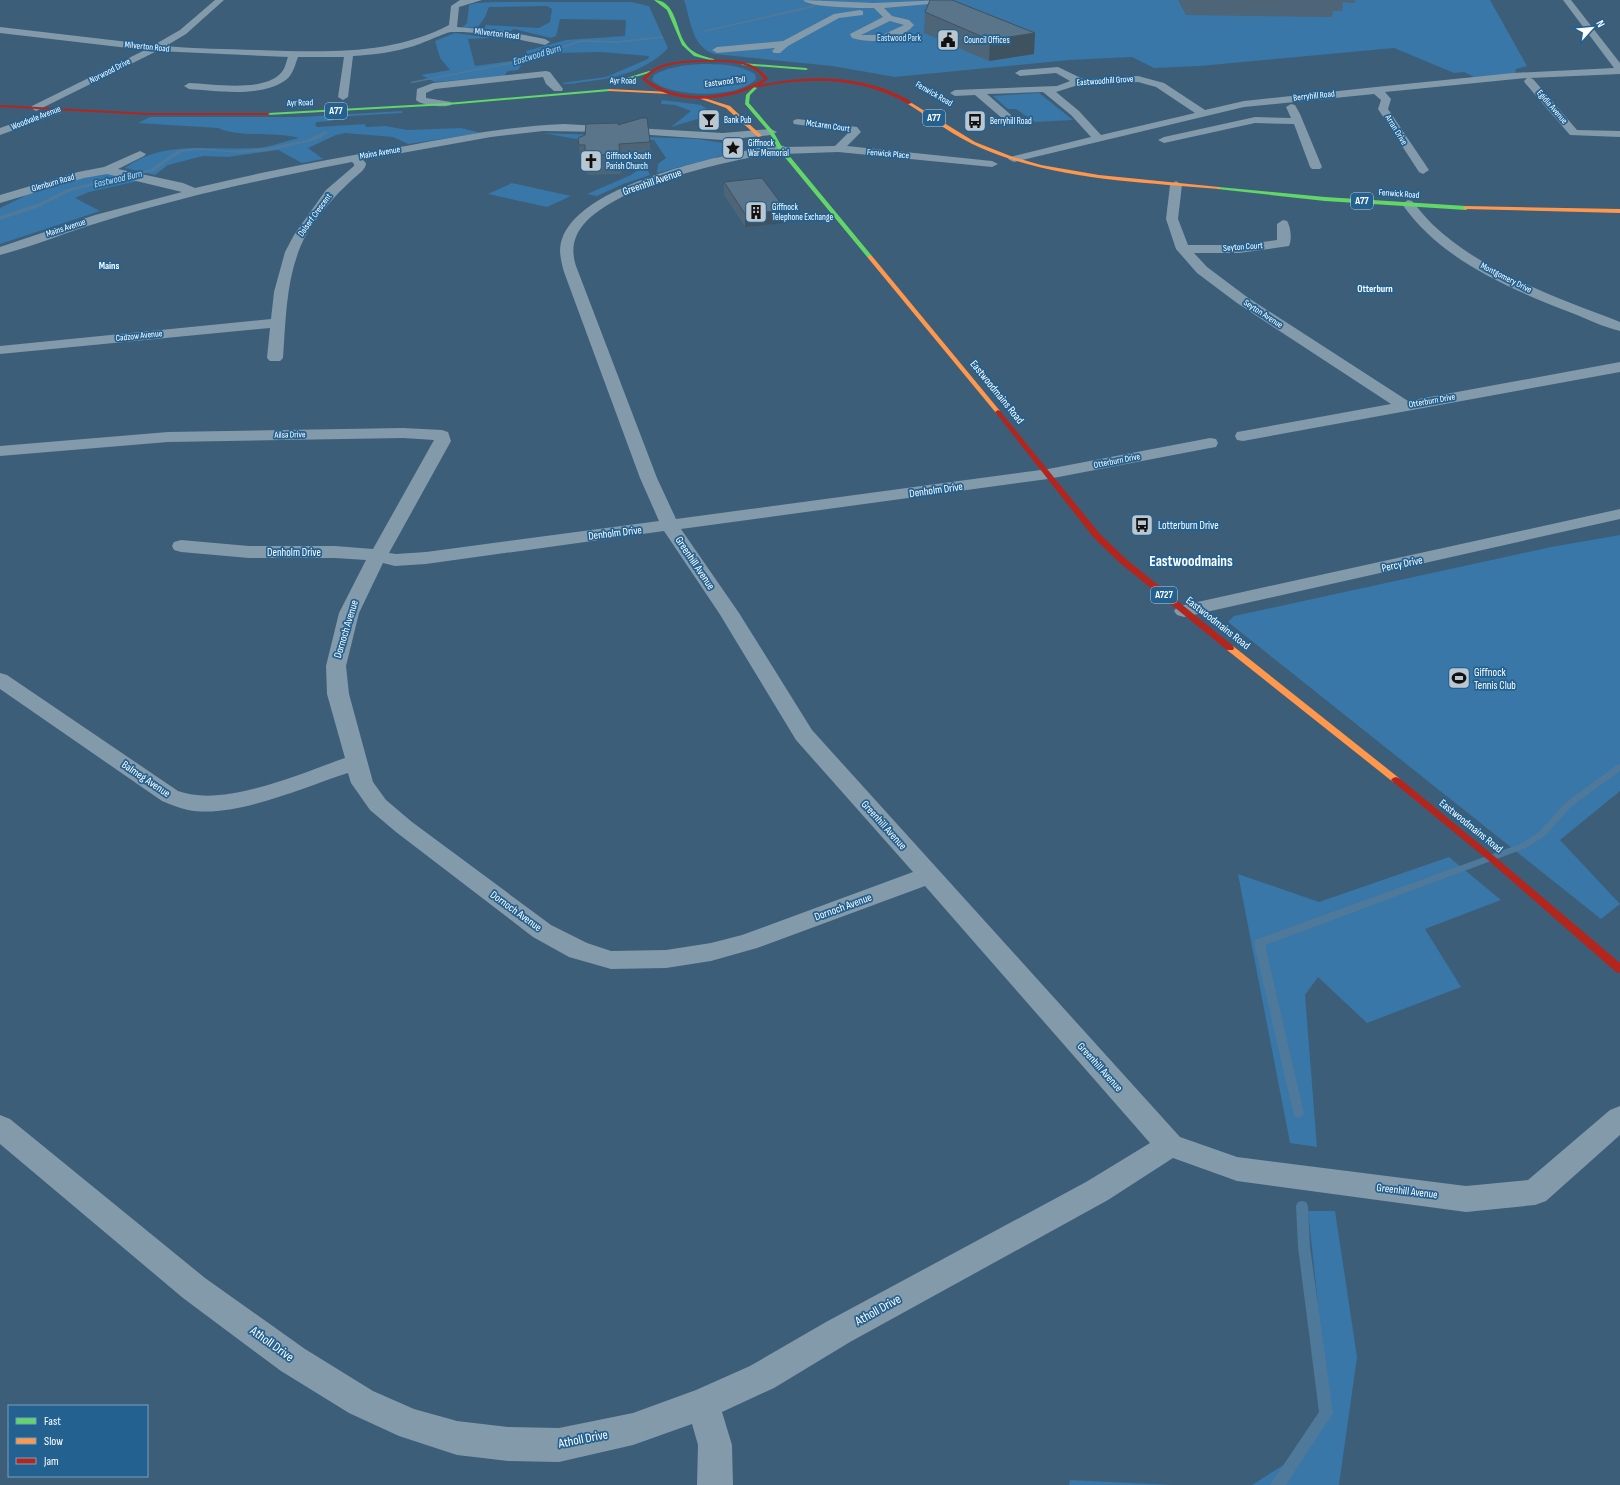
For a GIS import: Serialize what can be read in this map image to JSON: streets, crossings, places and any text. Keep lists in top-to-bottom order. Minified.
{"streets":{"main road":["Ayr Road","Eastwood Toll","Fenwick Road","A77","Eastwoodmains Road","A727"],"street":["Milverton Road","Norwood Drive","Eastwoodhill Grove","Berryhill Road","Egidia Avenue","Woodvale Avenue","McLaren Court","Arran Drive","Mains Avenue","Fenwick Place","Greenhill Avenue","Glenburn Road","Dalserf Crescent","Seyton Court","Montgomery Drive","Seyton Avenue","Cadzow Avenue","Otterburn Drive","Ailsa Drive","Denholm Drive","Percy Drive","Dornoch Avenue","Balmeg Avenue","Atholl Drive"]},"crossings":[["Milverton Road","Norwood Drive"],["Norwood Drive","Ayr Road"],["Ayr Road","Eastwood Toll"],["Ayr Road","Woodvale Avenue"],["Eastwoodhill Grove","Berryhill Road"],["Eastwood Toll","Fenwick Road"],["Eastwood Toll","Eastwoodmains Road"],["Fenwick Road","Berryhill Road"],["Fenwick Road","Montgomery Drive"],["Fenwick Road","Seyton Avenue"],["Fenwick Road","Eastwoodmains Road"],["Berryhill Road","Arran Drive"],["McLaren Court","Fenwick Place"],["Mains Avenue","Fenwick Place"],["Mains Avenue","Greenhill Avenue"],["Mains Avenue","Glenburn Road"],["Mains Avenue","Dalserf Crescent"],["Mains Avenue","Eastwoodmains Road"],["Fenwick Place","Greenhill Avenue"],["Fenwick Place","Eastwoodmains Road"],["Greenhill Avenue","Eastwoodmains Road"],["Greenhill Avenue","Denholm Drive"],["Greenhill Avenue","Dornoch Avenue"],["Greenhill Avenue","Atholl Drive"],["Dalserf Crescent","Cadzow Avenue"],["Seyton Court","Seyton Avenue"],["Seyton Avenue","Otterburn Drive"],["Eastwoodmains Road","Otterburn Drive"],["Eastwoodmains Road","Denholm Drive"],["Eastwoodmains Road","Percy Drive"],["Otterburn Drive","Denholm Drive"],["Ailsa Drive","Denholm Drive"],["Ailsa Drive","Dornoch Avenue"],["Denholm Drive","Dornoch Avenue"],["Dornoch Avenue","Balmeg Avenue"]],"districts":["Mains","Otterburn","Eastwoodmains"],"water":["Eastwood Burn"],"parks":["Eastwood Park"],"places":{"public building":["Council Offices"],"bar":["Bank Pub"],"bus stop":["Berryhill Road","Lotterburn Drive"],"place":["Giffnock War Memorial"],"church":["Giffnock South Parish Church"],"building":["Giffnock Telephone Exchange"],"sports":["Giffnock Tennis Club"]},"legend":["Fast","Slow","Jam"],"north":"top right"}
